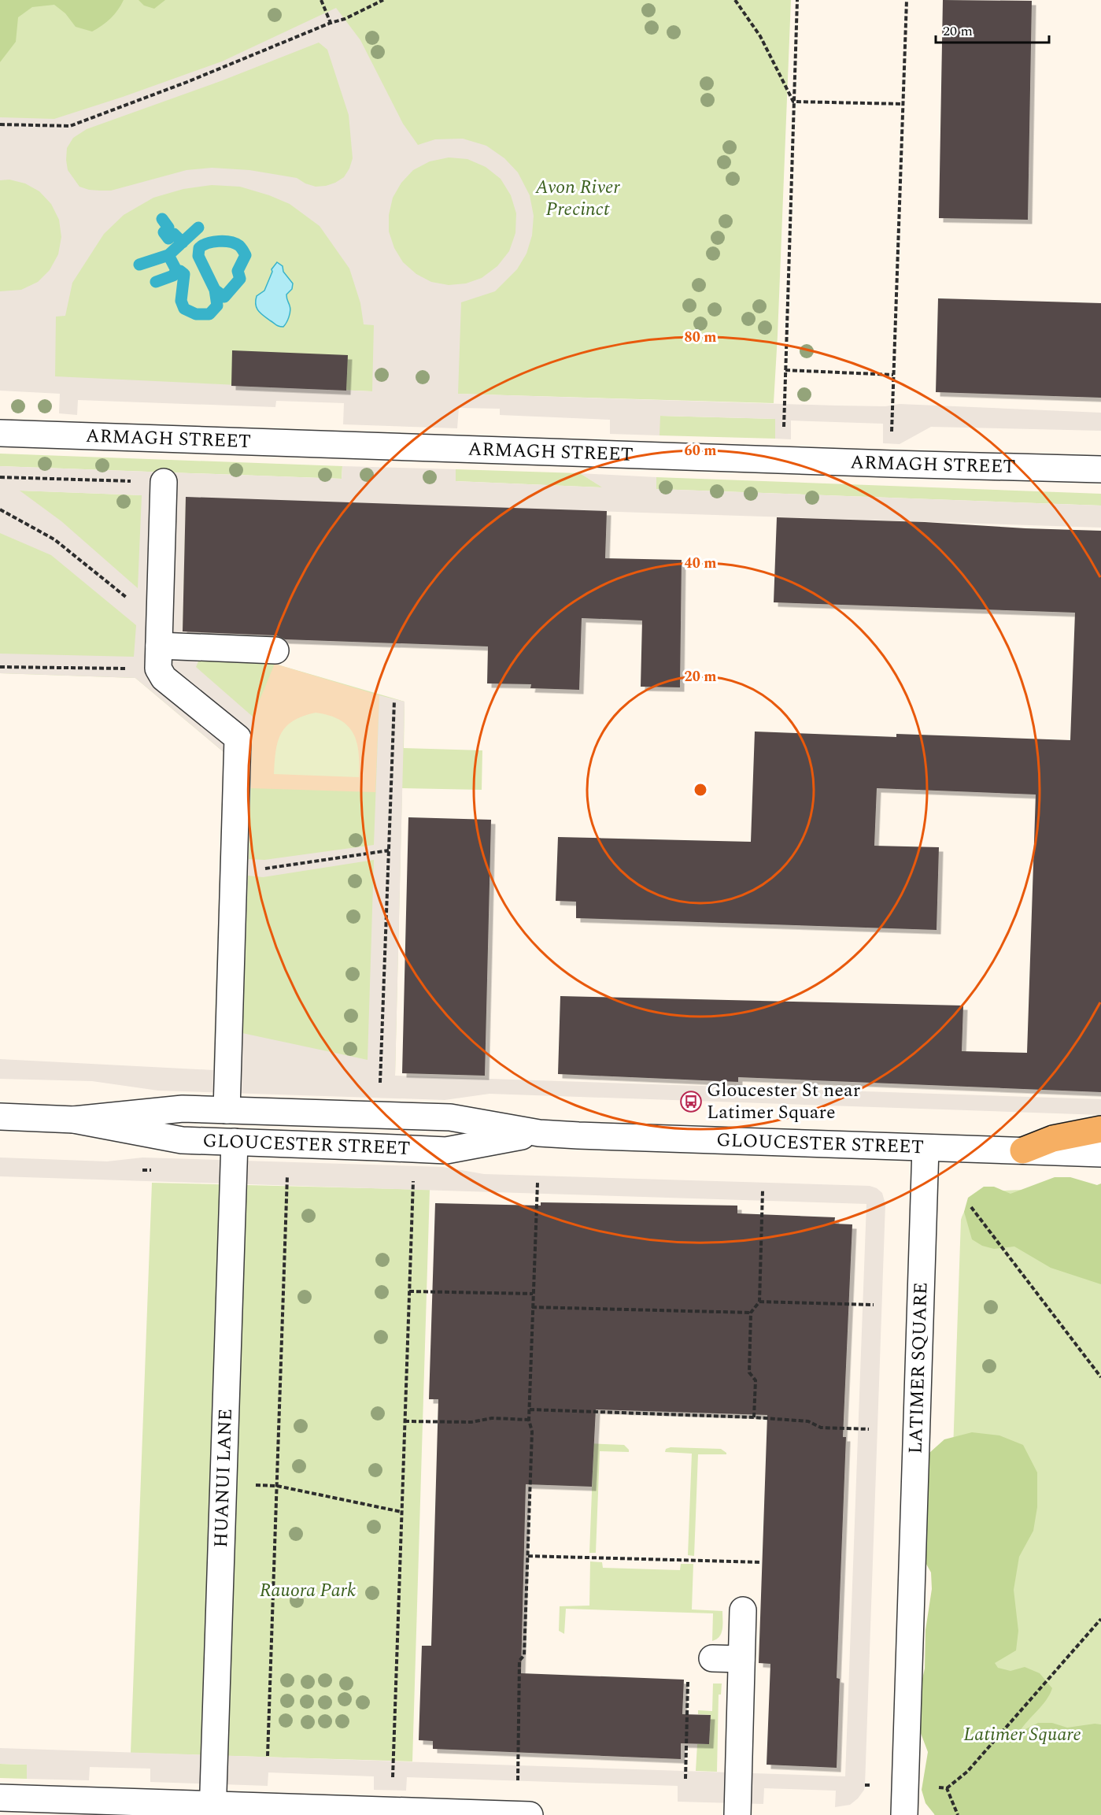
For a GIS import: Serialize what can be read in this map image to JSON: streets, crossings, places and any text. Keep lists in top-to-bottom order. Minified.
{"streets":{"street":["ARMAGH STREET","GLOUCESTER STREET","LATIMER SQUARE","HUANUI LANE"]},"crossings":[["GLOUCESTER STREET","LATIMER SQUARE"],["GLOUCESTER STREET","HUANUI LANE"]],"parks":["Avon River Precinct","Rauora Park","Latimer Square"],"places":{"bus stop":["Gloucester St near Latimer Square"]},"scale_bar":"20 m","rings":["80 m","60 m","40 m","20 m"]}
